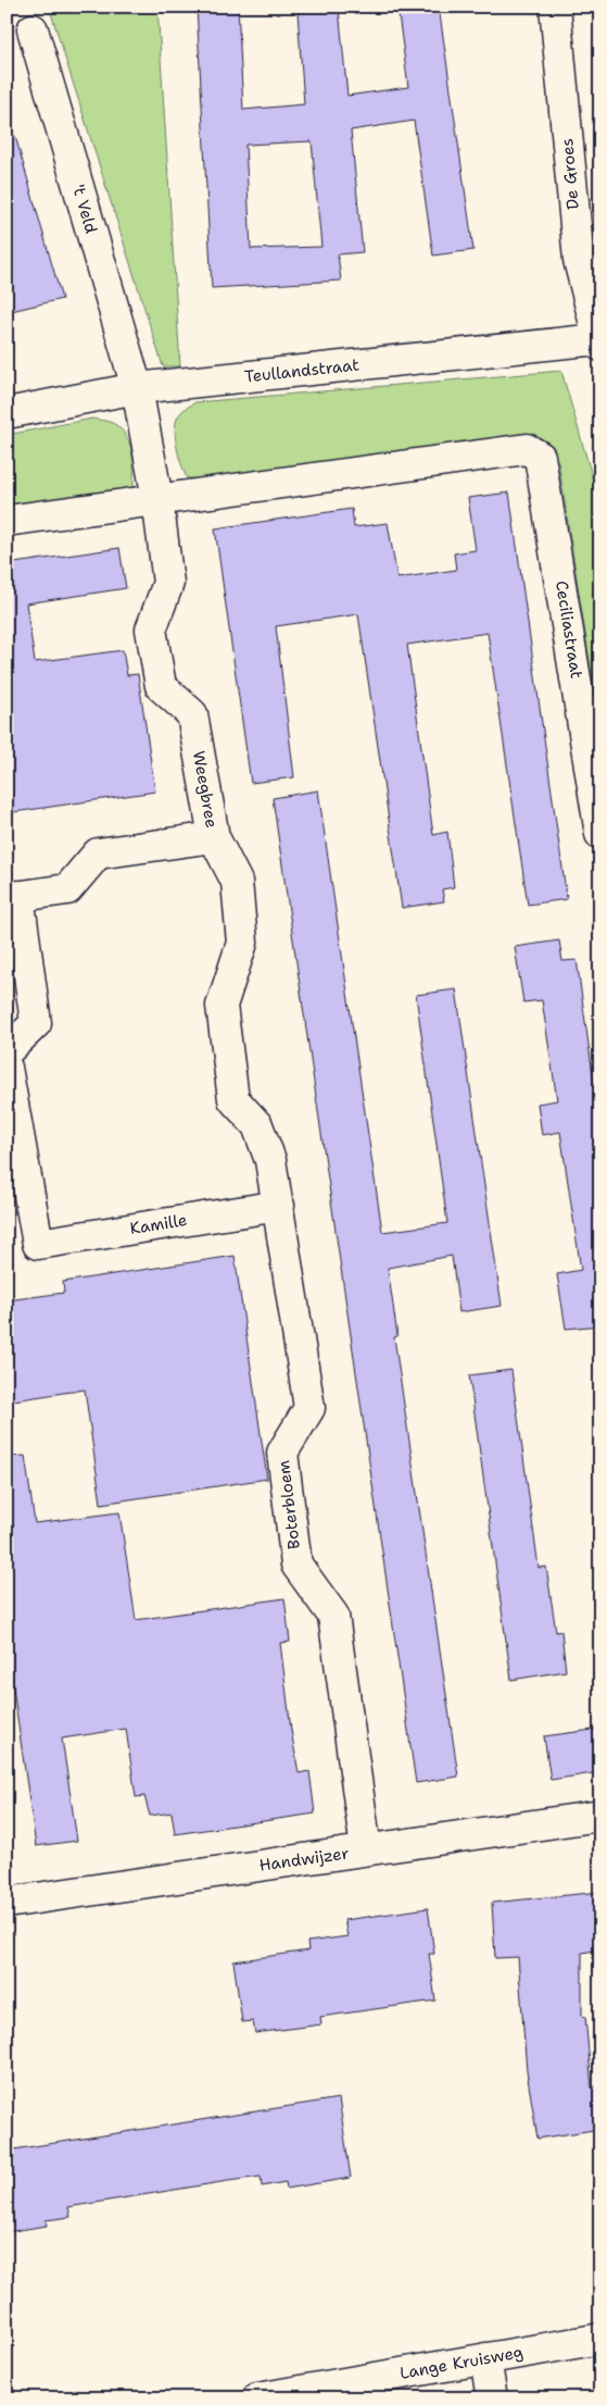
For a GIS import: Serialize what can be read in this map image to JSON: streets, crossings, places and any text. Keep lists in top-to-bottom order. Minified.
{"streets":{"street":["De Groes","'t Veld","Teullandstraat","Ceciliastraat","Weegbree","Kamille","Boterbloem","Handwijzer","Lange Kruisweg"]},"crossings":[["De Groes","Teullandstraat"],["'t Veld","Teullandstraat"],["'t Veld","Weegbree"],["Teullandstraat","Weegbree"],["Ceciliastraat","Weegbree"],["Weegbree","Kamille"],["Weegbree","Boterbloem"],["Boterbloem","Handwijzer"]]}
